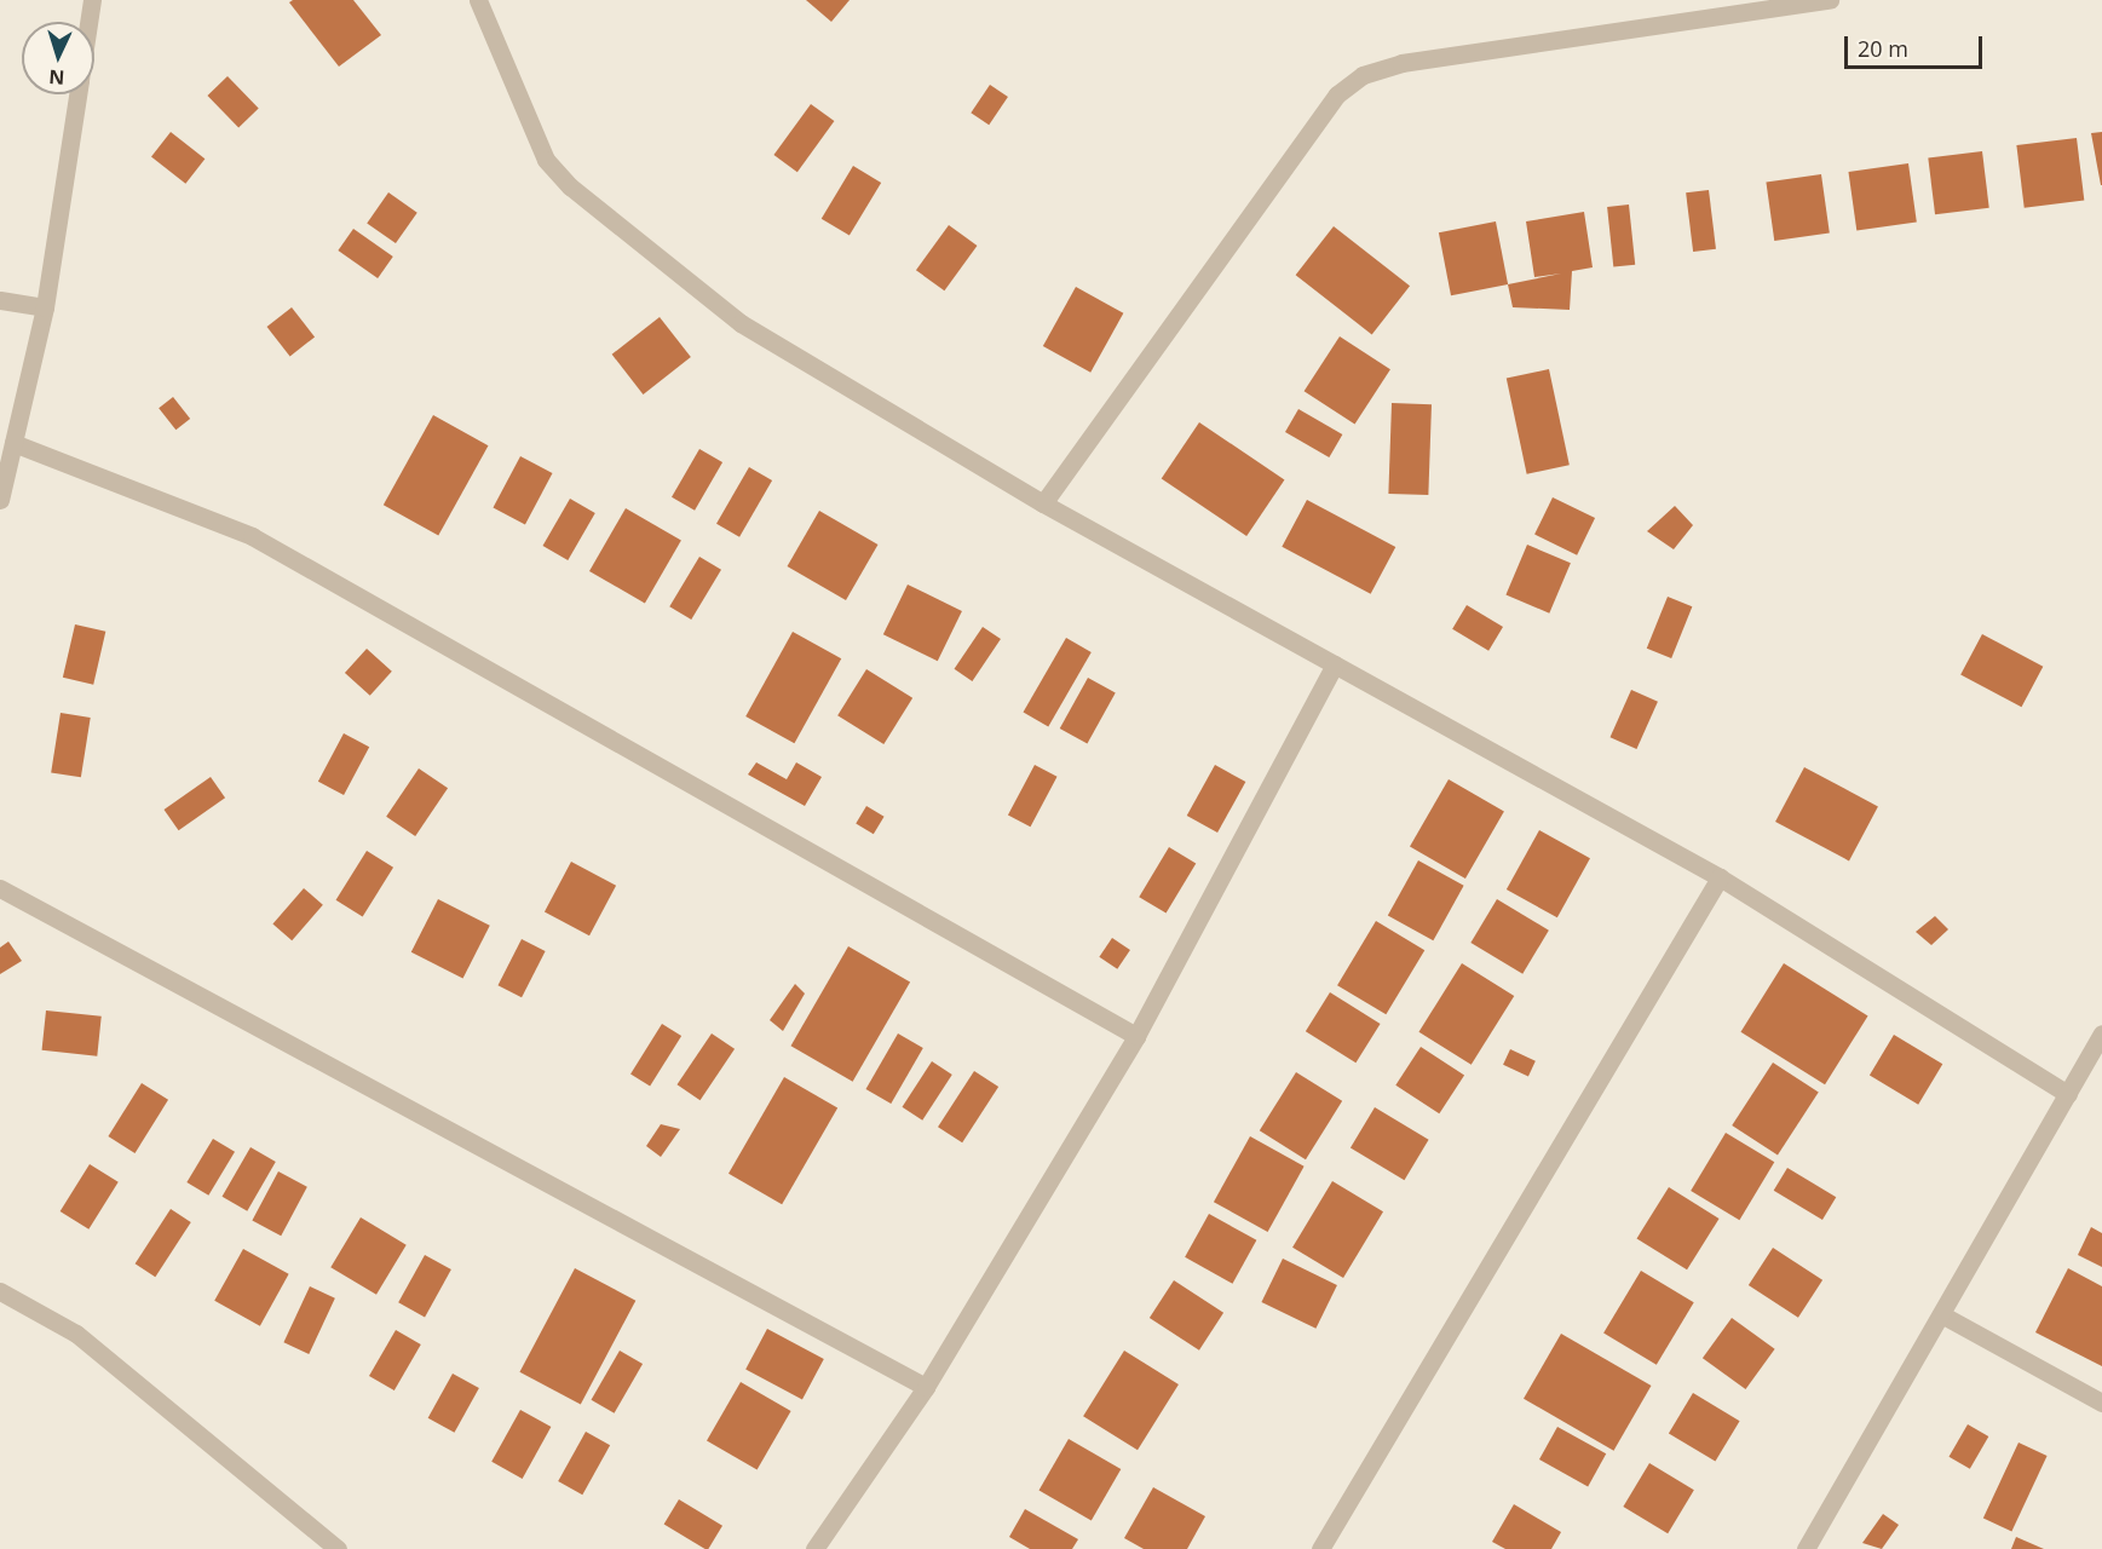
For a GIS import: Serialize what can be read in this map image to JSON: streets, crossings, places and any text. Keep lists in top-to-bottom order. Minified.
{"scale_bar":"20 m","north":"bottom"}
